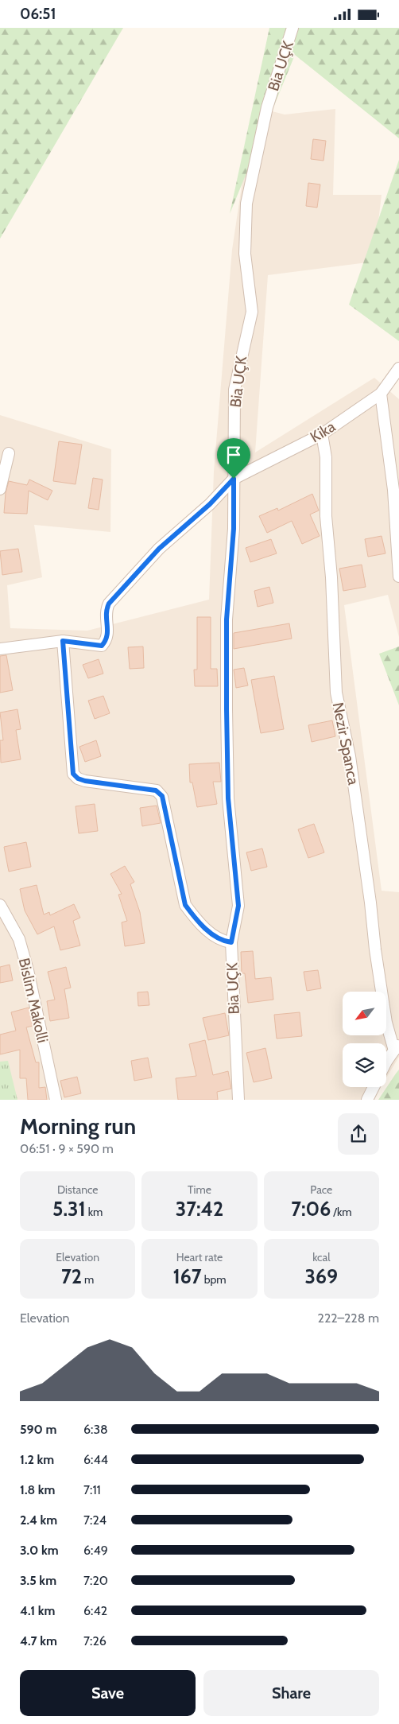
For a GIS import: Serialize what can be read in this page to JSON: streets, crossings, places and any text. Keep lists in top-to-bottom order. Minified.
{"streets":{"street":["Bia UÇK","Kika","Nezir Spanca","Bislim Makolli"]},"crossings":[["Bia UÇK","Kika"],["Kika","Nezir Spanca"]],"north":"bottom left","page":{"status":"06:51","heading":["Morning run","06:51 · 9 × 590 m"],"stats":[["Distance","5.31 km"],["Time","37:42"],["Pace","7:06 /km"],["Elevation","72 m"],["Heart rate","167 bpm"],["kcal","369"]],"chart":["Elevation","222–228 m"],"list":[{"name":"590 m","note":"6:38"},{"name":"1.2 km","note":"6:44"},{"name":"1.8 km","note":"7:11"},{"name":"2.4 km","note":"7:24"},{"name":"3.0 km","note":"6:49"},{"name":"3.5 km","note":"7:20"},{"name":"4.1 km","note":"6:42"},{"name":"4.7 km","note":"7:26"}],"buttons":["Save","Share"]}}
